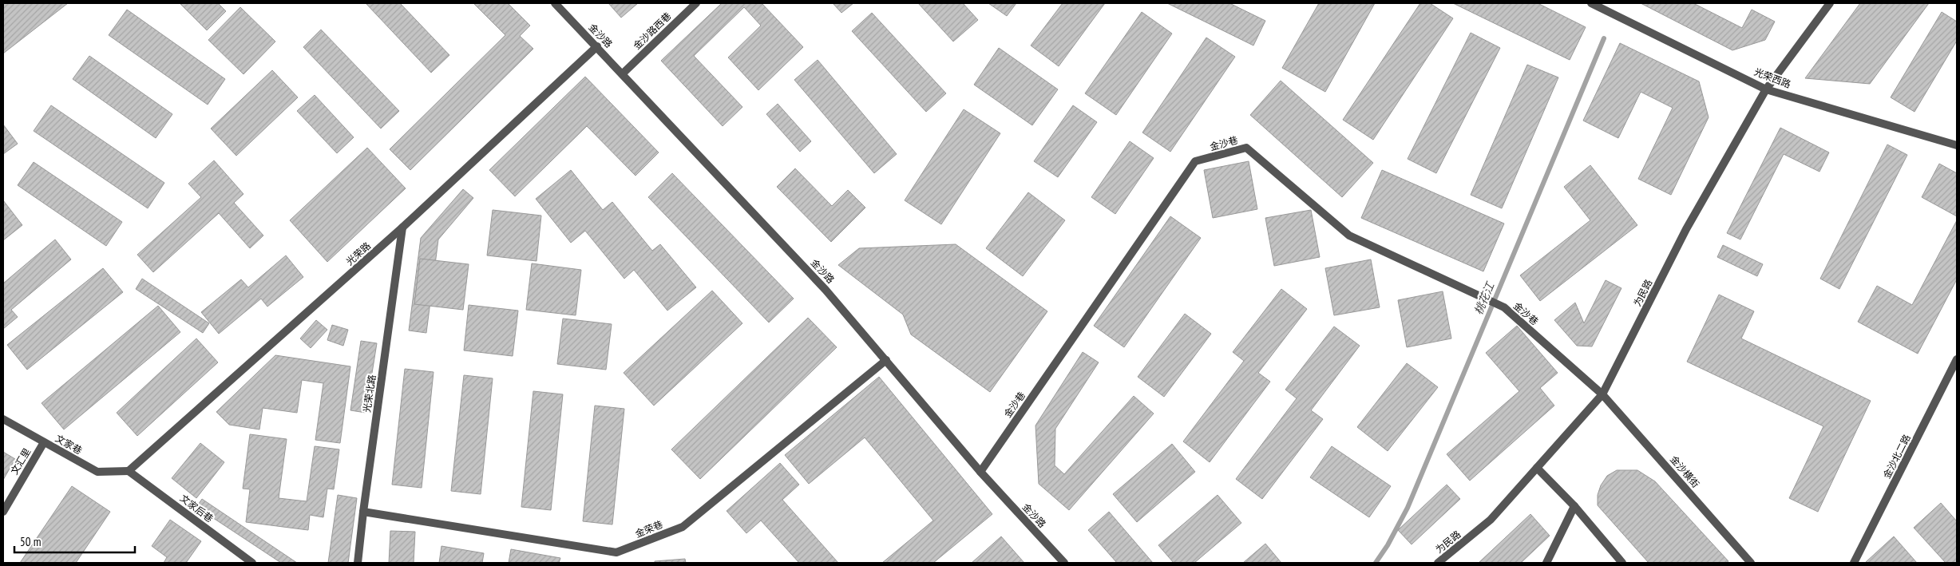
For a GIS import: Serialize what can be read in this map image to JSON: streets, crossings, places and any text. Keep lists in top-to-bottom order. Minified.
{"streets":{"street":["金沙路西巷","金沙路","光荣西路","金沙巷","光荣路","为民路","光荣北路","文家巷","金沙北二路","文汇里","金沙横街","文家后巷","金荣巷"]},"crossings":[["金沙路西巷","金沙路"],["金沙路","金沙巷"],["金沙路","光荣路"],["金沙路","金荣巷"],["光荣西路","为民路"],["金沙巷","为民路"],["金沙巷","金沙横街"],["光荣路","光荣北路"],["光荣路","文家巷"],["光荣路","文家后巷"],["为民路","金沙横街"],["光荣北路","金荣巷"],["文家巷","文汇里"],["文家巷","文家后巷"]],"water":["桃花江"],"scale_bar":"50 m"}
